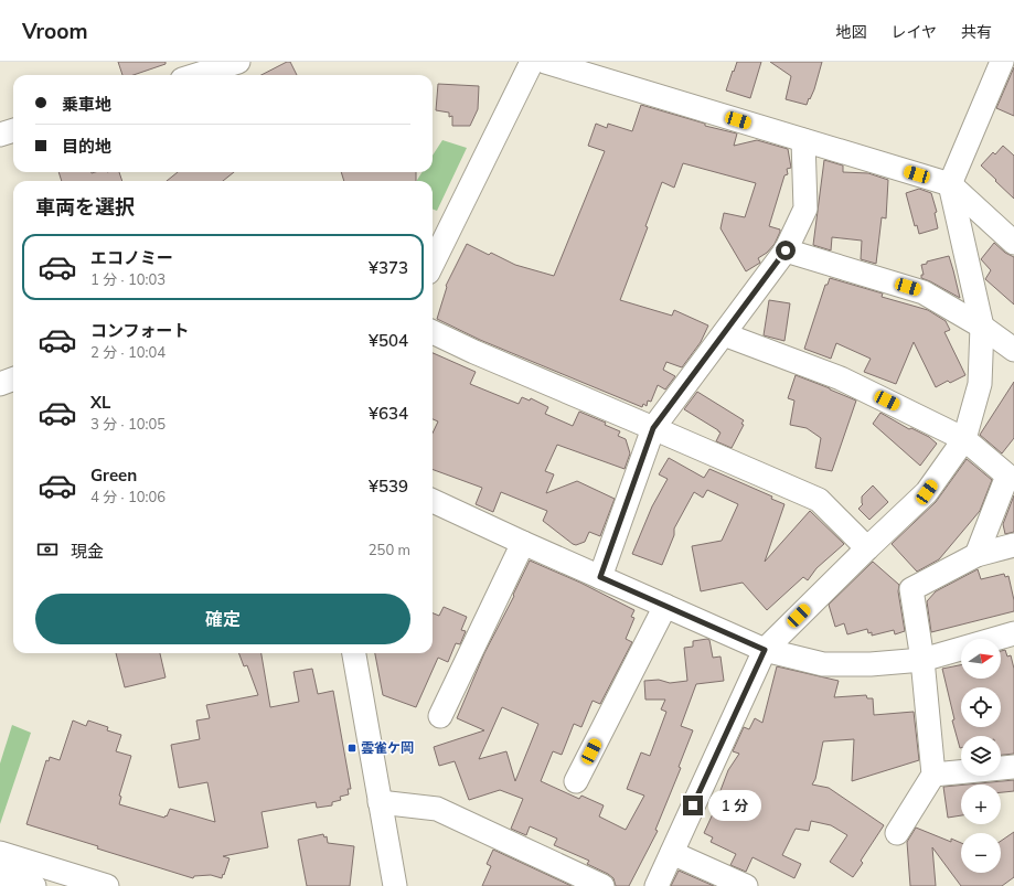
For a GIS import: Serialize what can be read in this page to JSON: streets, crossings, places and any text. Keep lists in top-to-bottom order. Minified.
{"places":{"transit":["雲雀ケ岡"]},"north":"right","page":{"header":"Vroom","nav":["地図","レイヤ","共有"],"banner":["乗車地","目的地"],"heading":"車両を選択","list":[{"name":"エコノミー","note":"1 分 · 10:03","value":"¥373"},{"name":"コンフォート","note":"2 分 · 10:04","value":"¥504"},{"name":"XL","note":"3 分 · 10:05","value":"¥634"},{"name":"Green","note":"4 分 · 10:06","value":"¥539"}],"pay":["現金","250 m"],"buttons":"確定","map_buttons":["+","−"],"bubble":"1 分"}}
